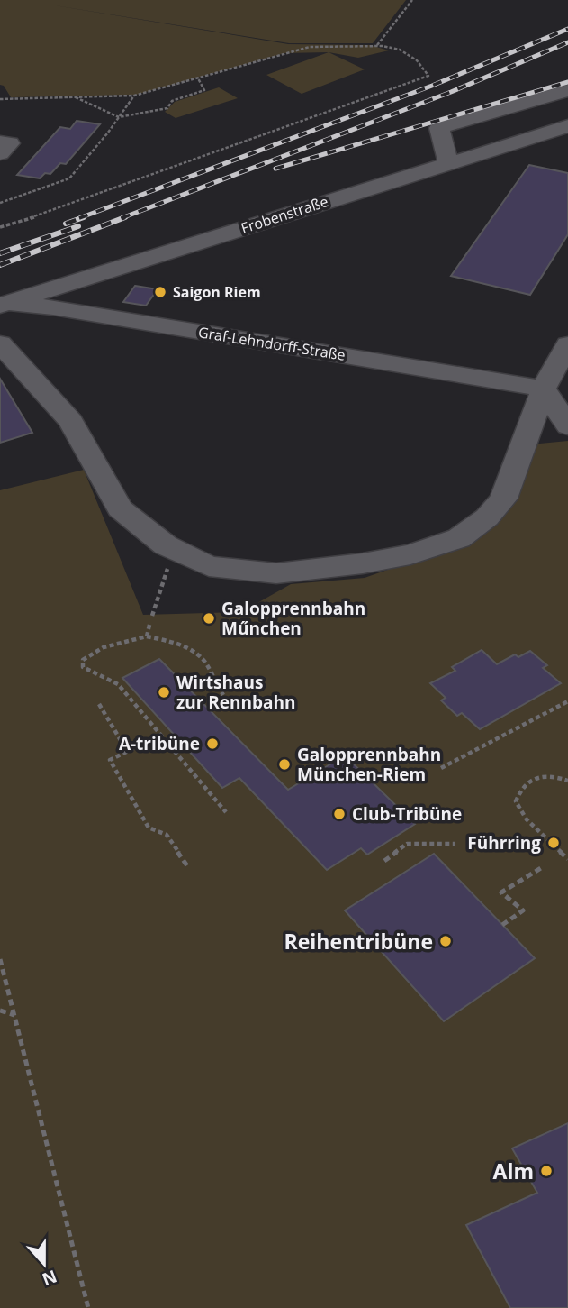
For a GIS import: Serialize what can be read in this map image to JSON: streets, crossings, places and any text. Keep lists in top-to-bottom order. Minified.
{"streets":{"street":["Frobenstraße","Graf-Lehndorff-Straße"]},"crossings":[["Frobenstraße","Graf-Lehndorff-Straße"]],"places":["Saigon Riem","Galopprennbahn Műnchen","Wirtshaus zur Rennbahn","A-tribüne","Galopprennbahn München-Riem","Club-Tribüne","Führring","Reihentribüne","Alm"],"north":"bottom"}
